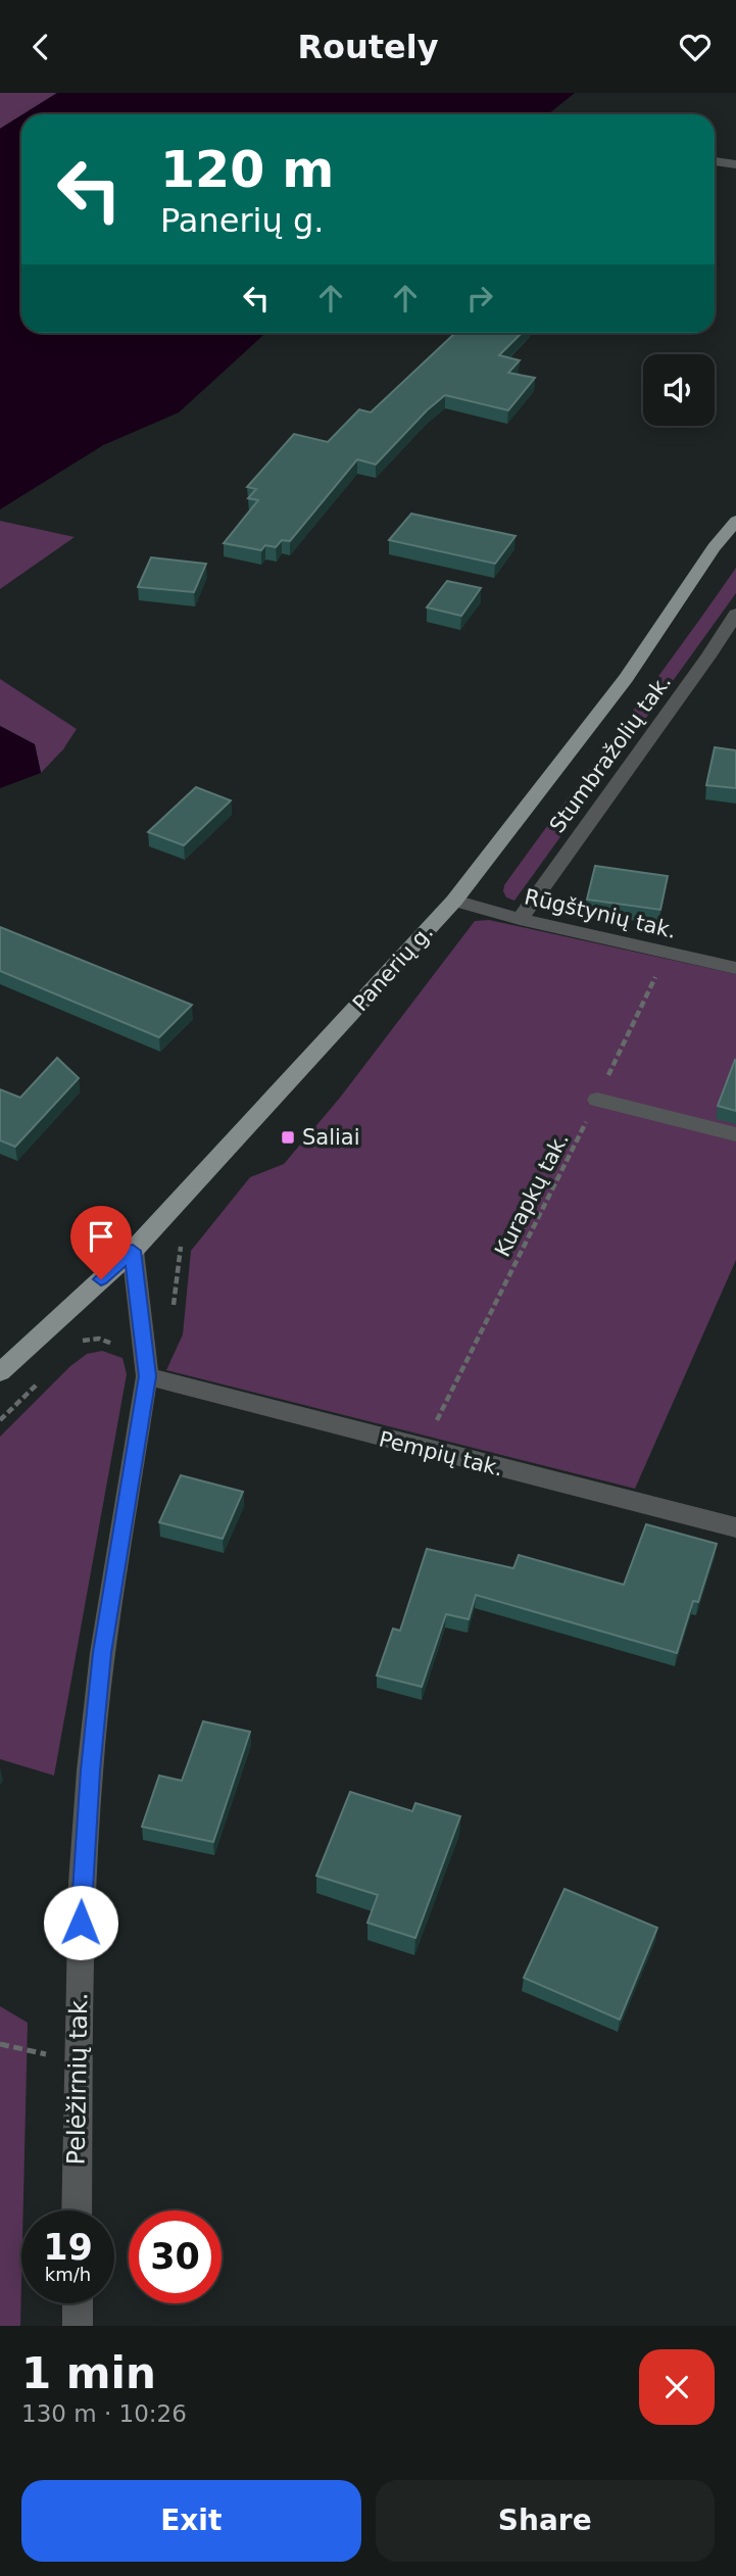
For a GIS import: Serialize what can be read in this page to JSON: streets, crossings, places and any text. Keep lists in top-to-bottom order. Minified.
{"streets":{"main road":["Panerių g."],"street":["Stumbražolių tak.","Rūgštynių tak.","Pempių tak.","Pelėžirnių tak."],"path":["Kurapkų tak."]},"crossings":[["Stumbražolių tak.","Rūgštynių tak."],["Rūgštynių tak.","Panerių g."],["Rūgštynių tak.","Kurapkų tak."],["Panerių g.","Pelėžirnių tak."],["Kurapkų tak.","Pempių tak."],["Pempių tak.","Pelėžirnių tak."]],"places":{"transit":["Saliai"]},"page":{"header":"Routely","turn":["120 m","Panerių g."],"speed":"19 km/h","limit":"30","heading":["1 min","130 m · 10:26"],"buttons":["Exit","Share"]}}
